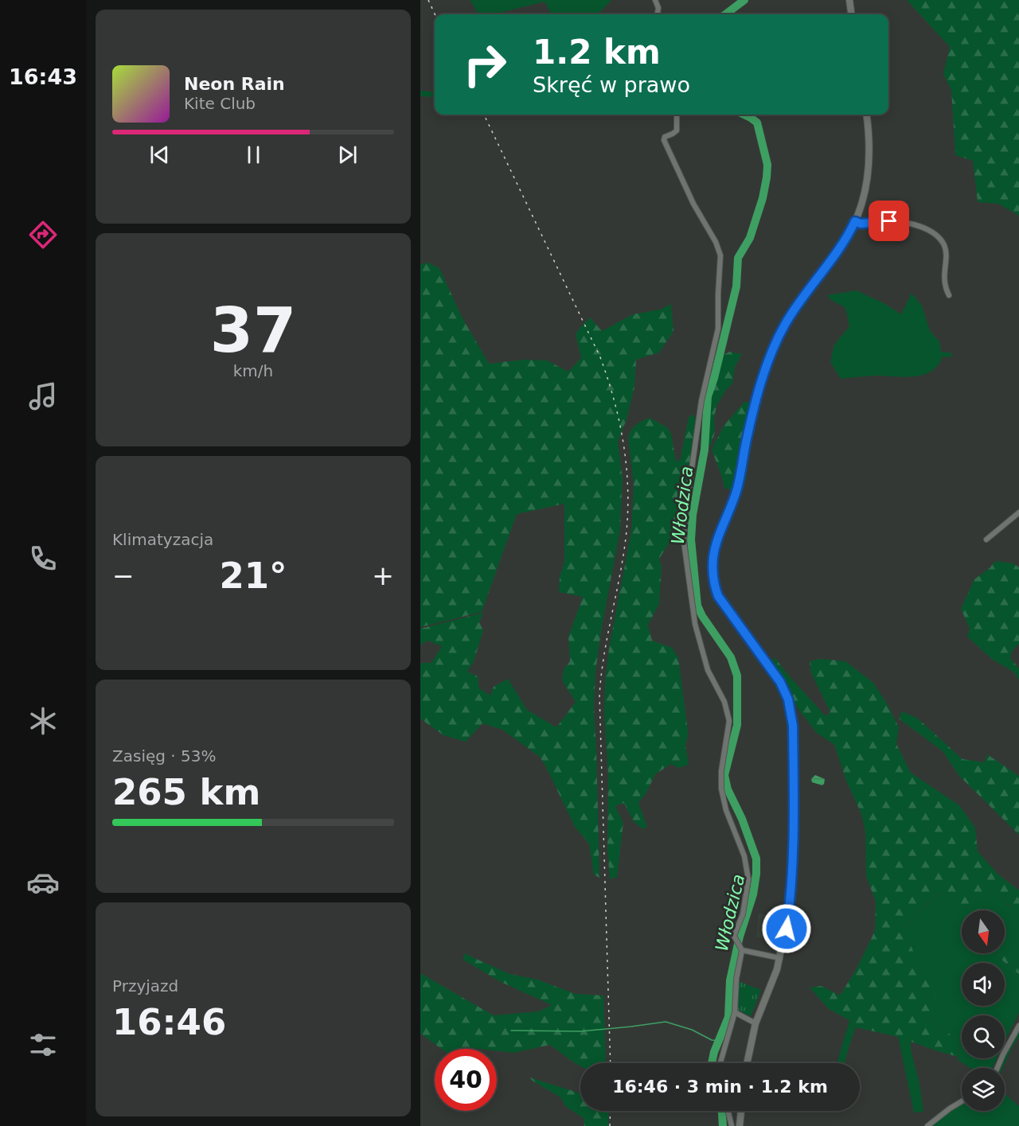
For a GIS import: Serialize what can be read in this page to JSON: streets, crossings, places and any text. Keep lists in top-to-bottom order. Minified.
{"water":["Włodzica"],"north":"bottom","page":{"tabs":"16:43","turn":["1.2 km","Skręć w prawo"],"song":["Neon Rain","Kite Club"],"tile":[["37","km/h"],"Klimatyzacja",["Zasięg · 53%","265 km"],["Przyjazd","16:46"]],"heat":["−","21°","+"],"limit":"40","trip":"16:46 · 3 min · 1.2 km"}}
